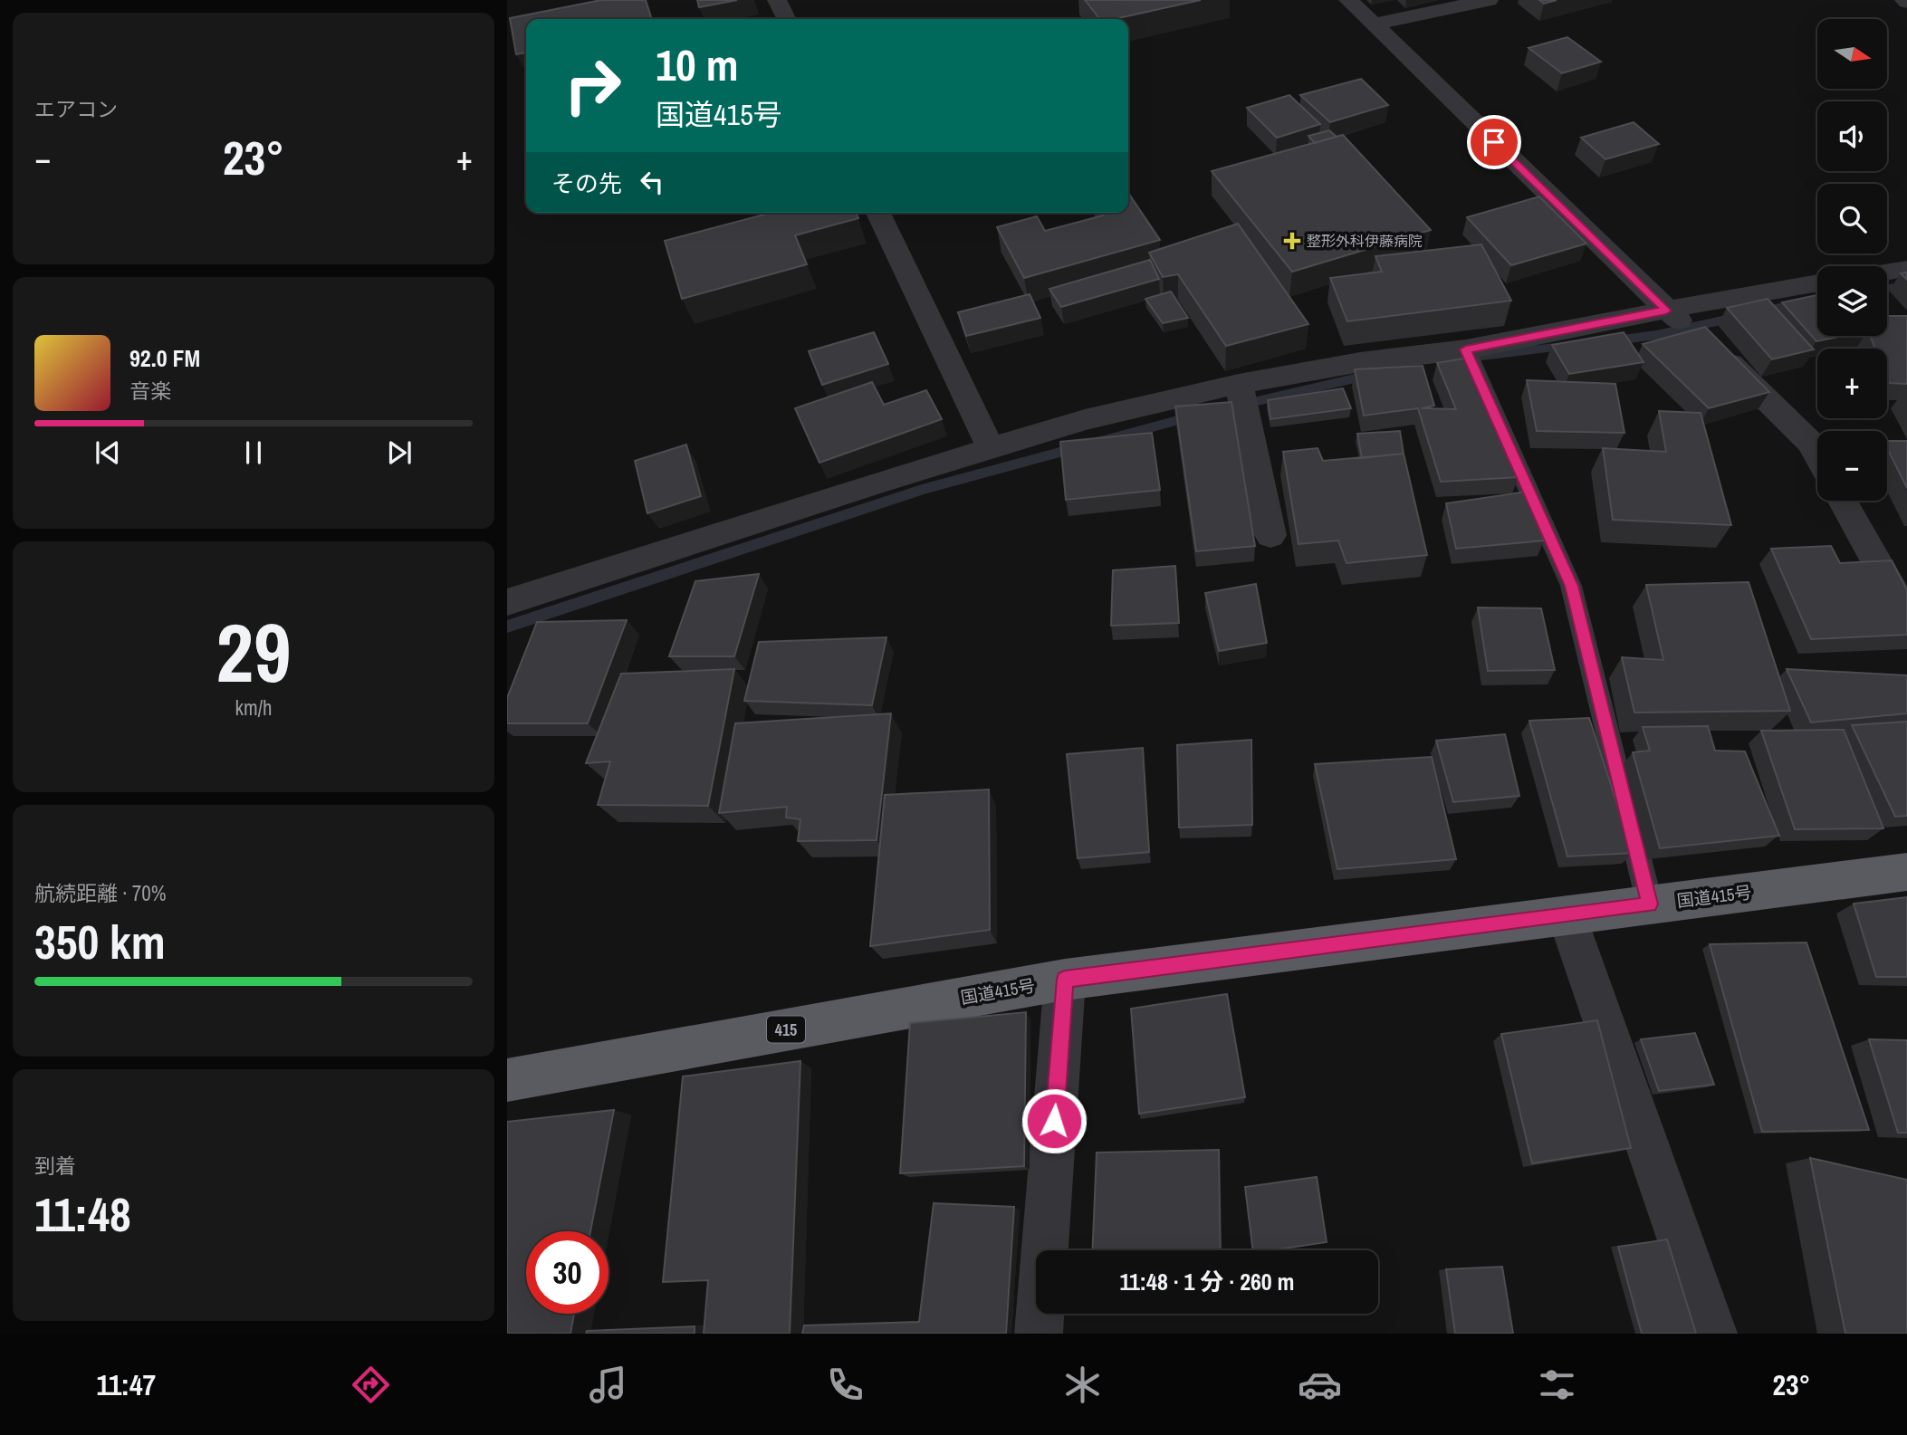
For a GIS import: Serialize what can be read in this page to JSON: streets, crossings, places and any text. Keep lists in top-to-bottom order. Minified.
{"streets":{"highway":["国道415号","415"]},"places":{"health":["整形外科伊藤病院"]},"north":"right","page":{"tile":["エアコン",["29","km/h"],["航続距離 · 70%","350 km"],["到着","11:48"]],"map_buttons":["+","−"],"turn":["10 m","国道415号"],"heat":["−","23°","+"],"then":"その先","song":["92.0 FM","音楽"],"limit":"30","trip":"11:48 · 1 分 · 260 m","tabs":["11:47","23°"]}}
